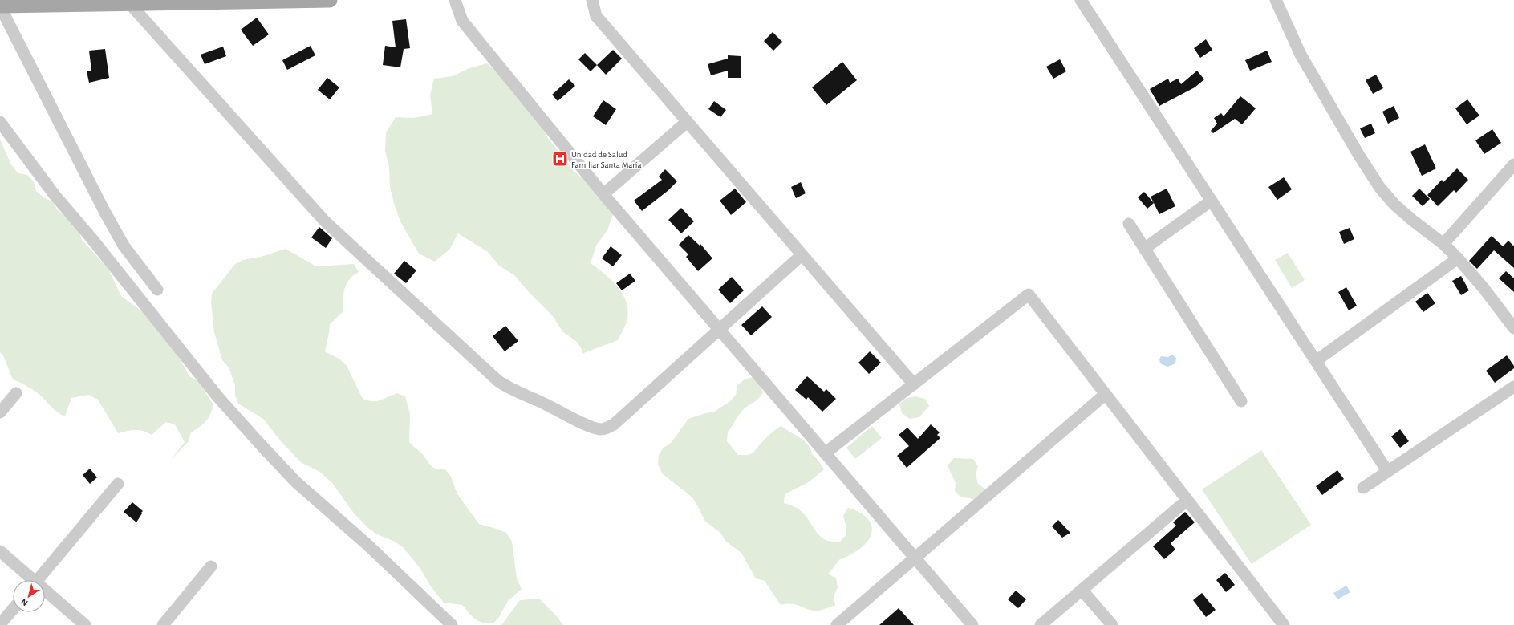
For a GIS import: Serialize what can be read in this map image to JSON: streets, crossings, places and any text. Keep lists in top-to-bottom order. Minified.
{"places":{"hospital":["Unidad de Salud Familiar Santa María"]},"north":"bottom left"}
